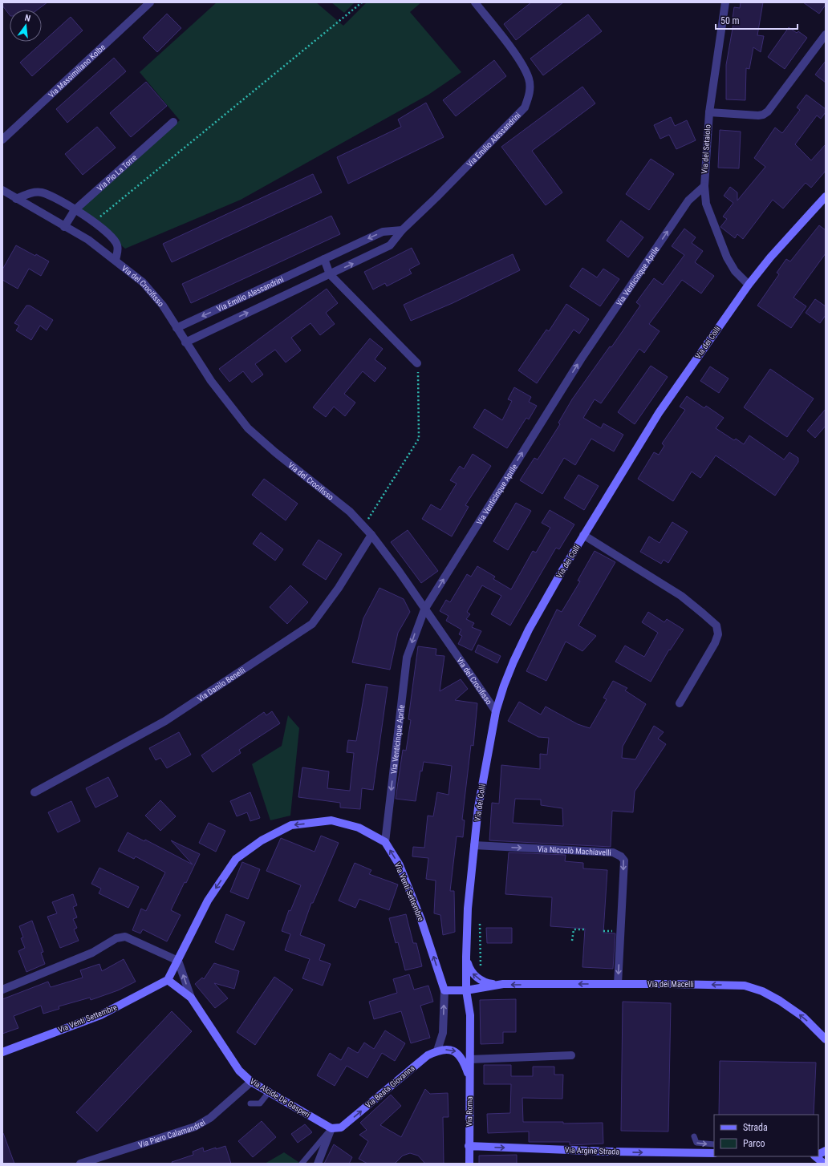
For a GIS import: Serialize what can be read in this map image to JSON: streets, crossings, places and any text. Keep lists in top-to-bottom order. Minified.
{"streets":{"main road":["Via dei Colli","Via Venti Settembre","Via dei Macelli","Via Beata Giovanna","Via Alcide De Gasperi","Via Roma","Via Argine Strada"],"street":["Via Massimiliano Kolbe","Via Emilio Alessandrini","Via del Setaiolo","Via Pio La Torre","Via Venticinque Aprile","Via del Crocifisso","Via Danilo Benelli","Via Niccolò Machiavelli","Via Piero Calamandrei"]},"crossings":[["Via Emilio Alessandrini","Via del Crocifisso"],["Via del Setaiolo","Via Venticinque Aprile"],["Via del Setaiolo","Via dei Colli"],["Via Pio La Torre","Via del Crocifisso"],["Via Venticinque Aprile","Via del Crocifisso"],["Via Venticinque Aprile","Via Venti Settembre"],["Via del Crocifisso","Via dei Colli"],["Via del Crocifisso","Via Danilo Benelli"],["Via dei Colli","Via Niccolò Machiavelli"],["Via dei Colli","Via dei Macelli"],["Via dei Colli","Via Roma"],["Via Niccolò Machiavelli","Via dei Macelli"],["Via Venti Settembre","Via dei Macelli"],["Via Venti Settembre","Via Alcide De Gasperi"],["Via dei Macelli","Via Roma"],["Via Beata Giovanna","Via Alcide De Gasperi"],["Via Beata Giovanna","Via Roma"],["Via Alcide De Gasperi","Via Piero Calamandrei"],["Via Roma","Via Argine Strada"]],"one_way":["Via dei Macelli","Via Argine Strada"],"legend":["Strada","Parco"],"scale_bar":"50 m","north":"top"}
